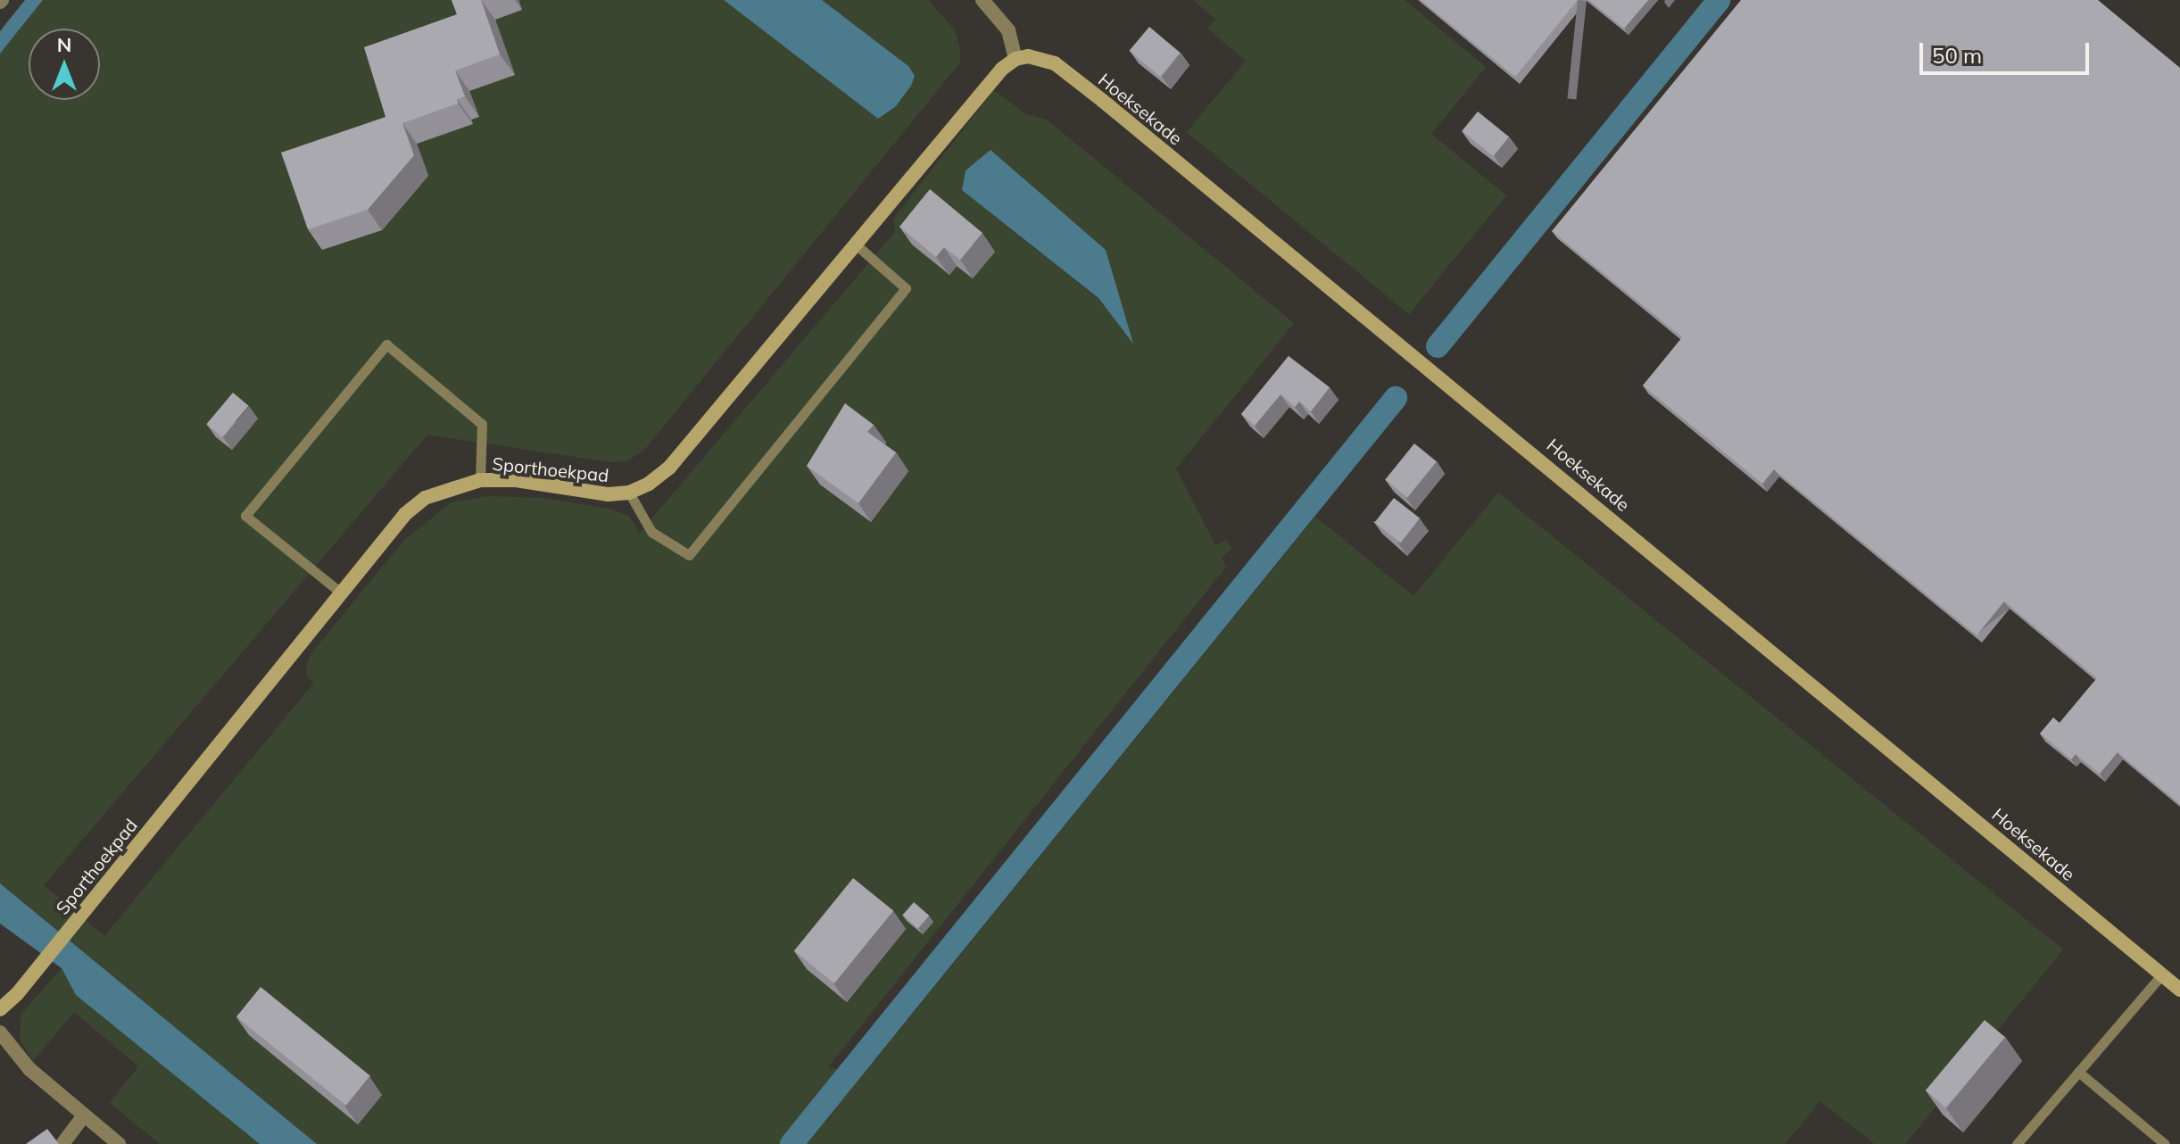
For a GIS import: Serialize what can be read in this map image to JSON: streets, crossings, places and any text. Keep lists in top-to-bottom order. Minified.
{"streets":{"street":["Hoeksekade","Sporthoekpad"]},"crossings":[["Hoeksekade","Sporthoekpad"]],"scale_bar":"50 m","north":"top"}
